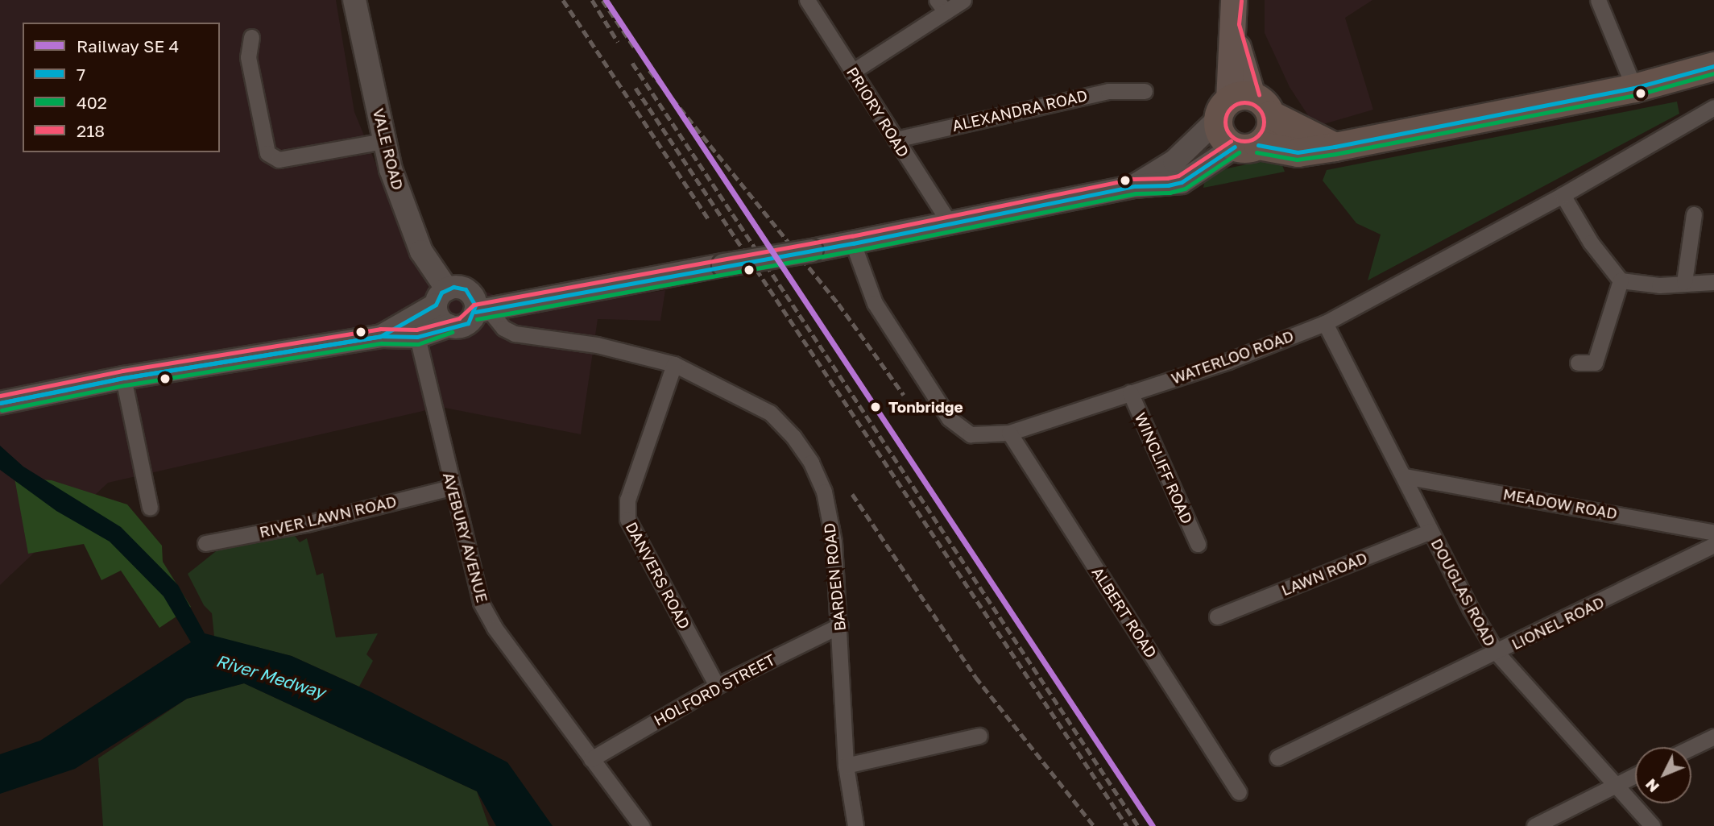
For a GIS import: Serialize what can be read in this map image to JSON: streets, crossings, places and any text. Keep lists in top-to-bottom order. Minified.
{"streets":{"main road":["VALE ROAD"],"street":["ALEXANDRA ROAD","PRIORY ROAD","WATERLOO ROAD","WINCLIFF ROAD","MEADOW ROAD","RIVER LAWN ROAD","AVEBURY AVENUE","LAWN ROAD","DANVERS ROAD","BARDEN ROAD","DOUGLAS ROAD","ALBERT ROAD","LIONEL ROAD","HOLFORD STREET"]},"crossings":[["ALEXANDRA ROAD","PRIORY ROAD"],["VALE ROAD","BARDEN ROAD"],["WATERLOO ROAD","WINCLIFF ROAD"],["WATERLOO ROAD","DOUGLAS ROAD"],["WATERLOO ROAD","ALBERT ROAD"],["MEADOW ROAD","DOUGLAS ROAD"],["RIVER LAWN ROAD","AVEBURY AVENUE"],["AVEBURY AVENUE","HOLFORD STREET"],["LAWN ROAD","DOUGLAS ROAD"],["DANVERS ROAD","BARDEN ROAD"],["DANVERS ROAD","HOLFORD STREET"],["BARDEN ROAD","HOLFORD STREET"],["DOUGLAS ROAD","LIONEL ROAD"]],"water":["River Medway"],"places":["Tonbridge"],"lines":["transit line 218","transit line 7","transit line 402"],"legend":["Railway SE 4","7","402","218"],"north":"bottom left"}
